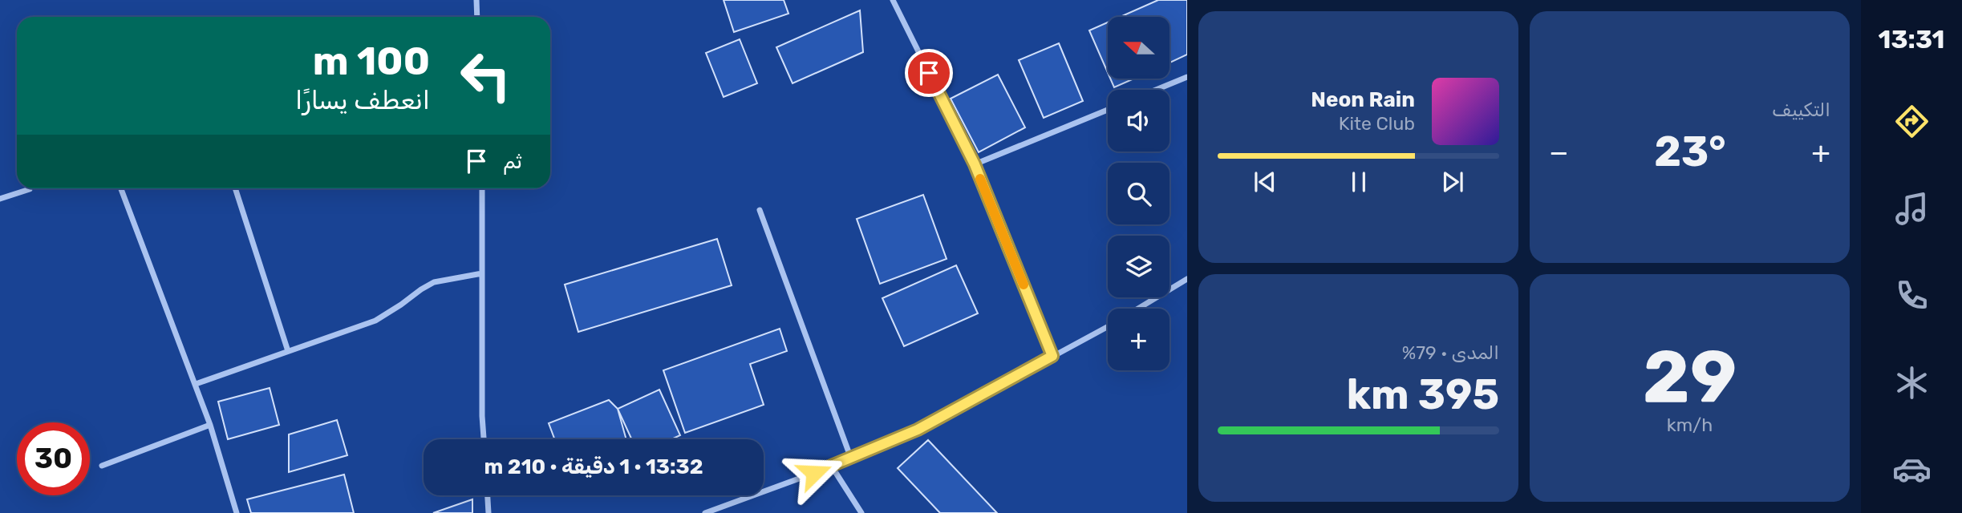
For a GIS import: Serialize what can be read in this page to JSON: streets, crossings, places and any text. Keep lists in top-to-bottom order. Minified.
{"north":"left","page":{"tabs":"13:31","tile":["التكييف",["29","km/h"],["المدى · 79%","395 km"]],"map_buttons":"+","turn":["100 m","انعطف يسارًا"],"song":["Neon Rain","Kite Club"],"heat":["−","23°","+"],"then":"ثم","limit":"30","trip":"13:32 · 1 دقيقة · 210 m"}}
